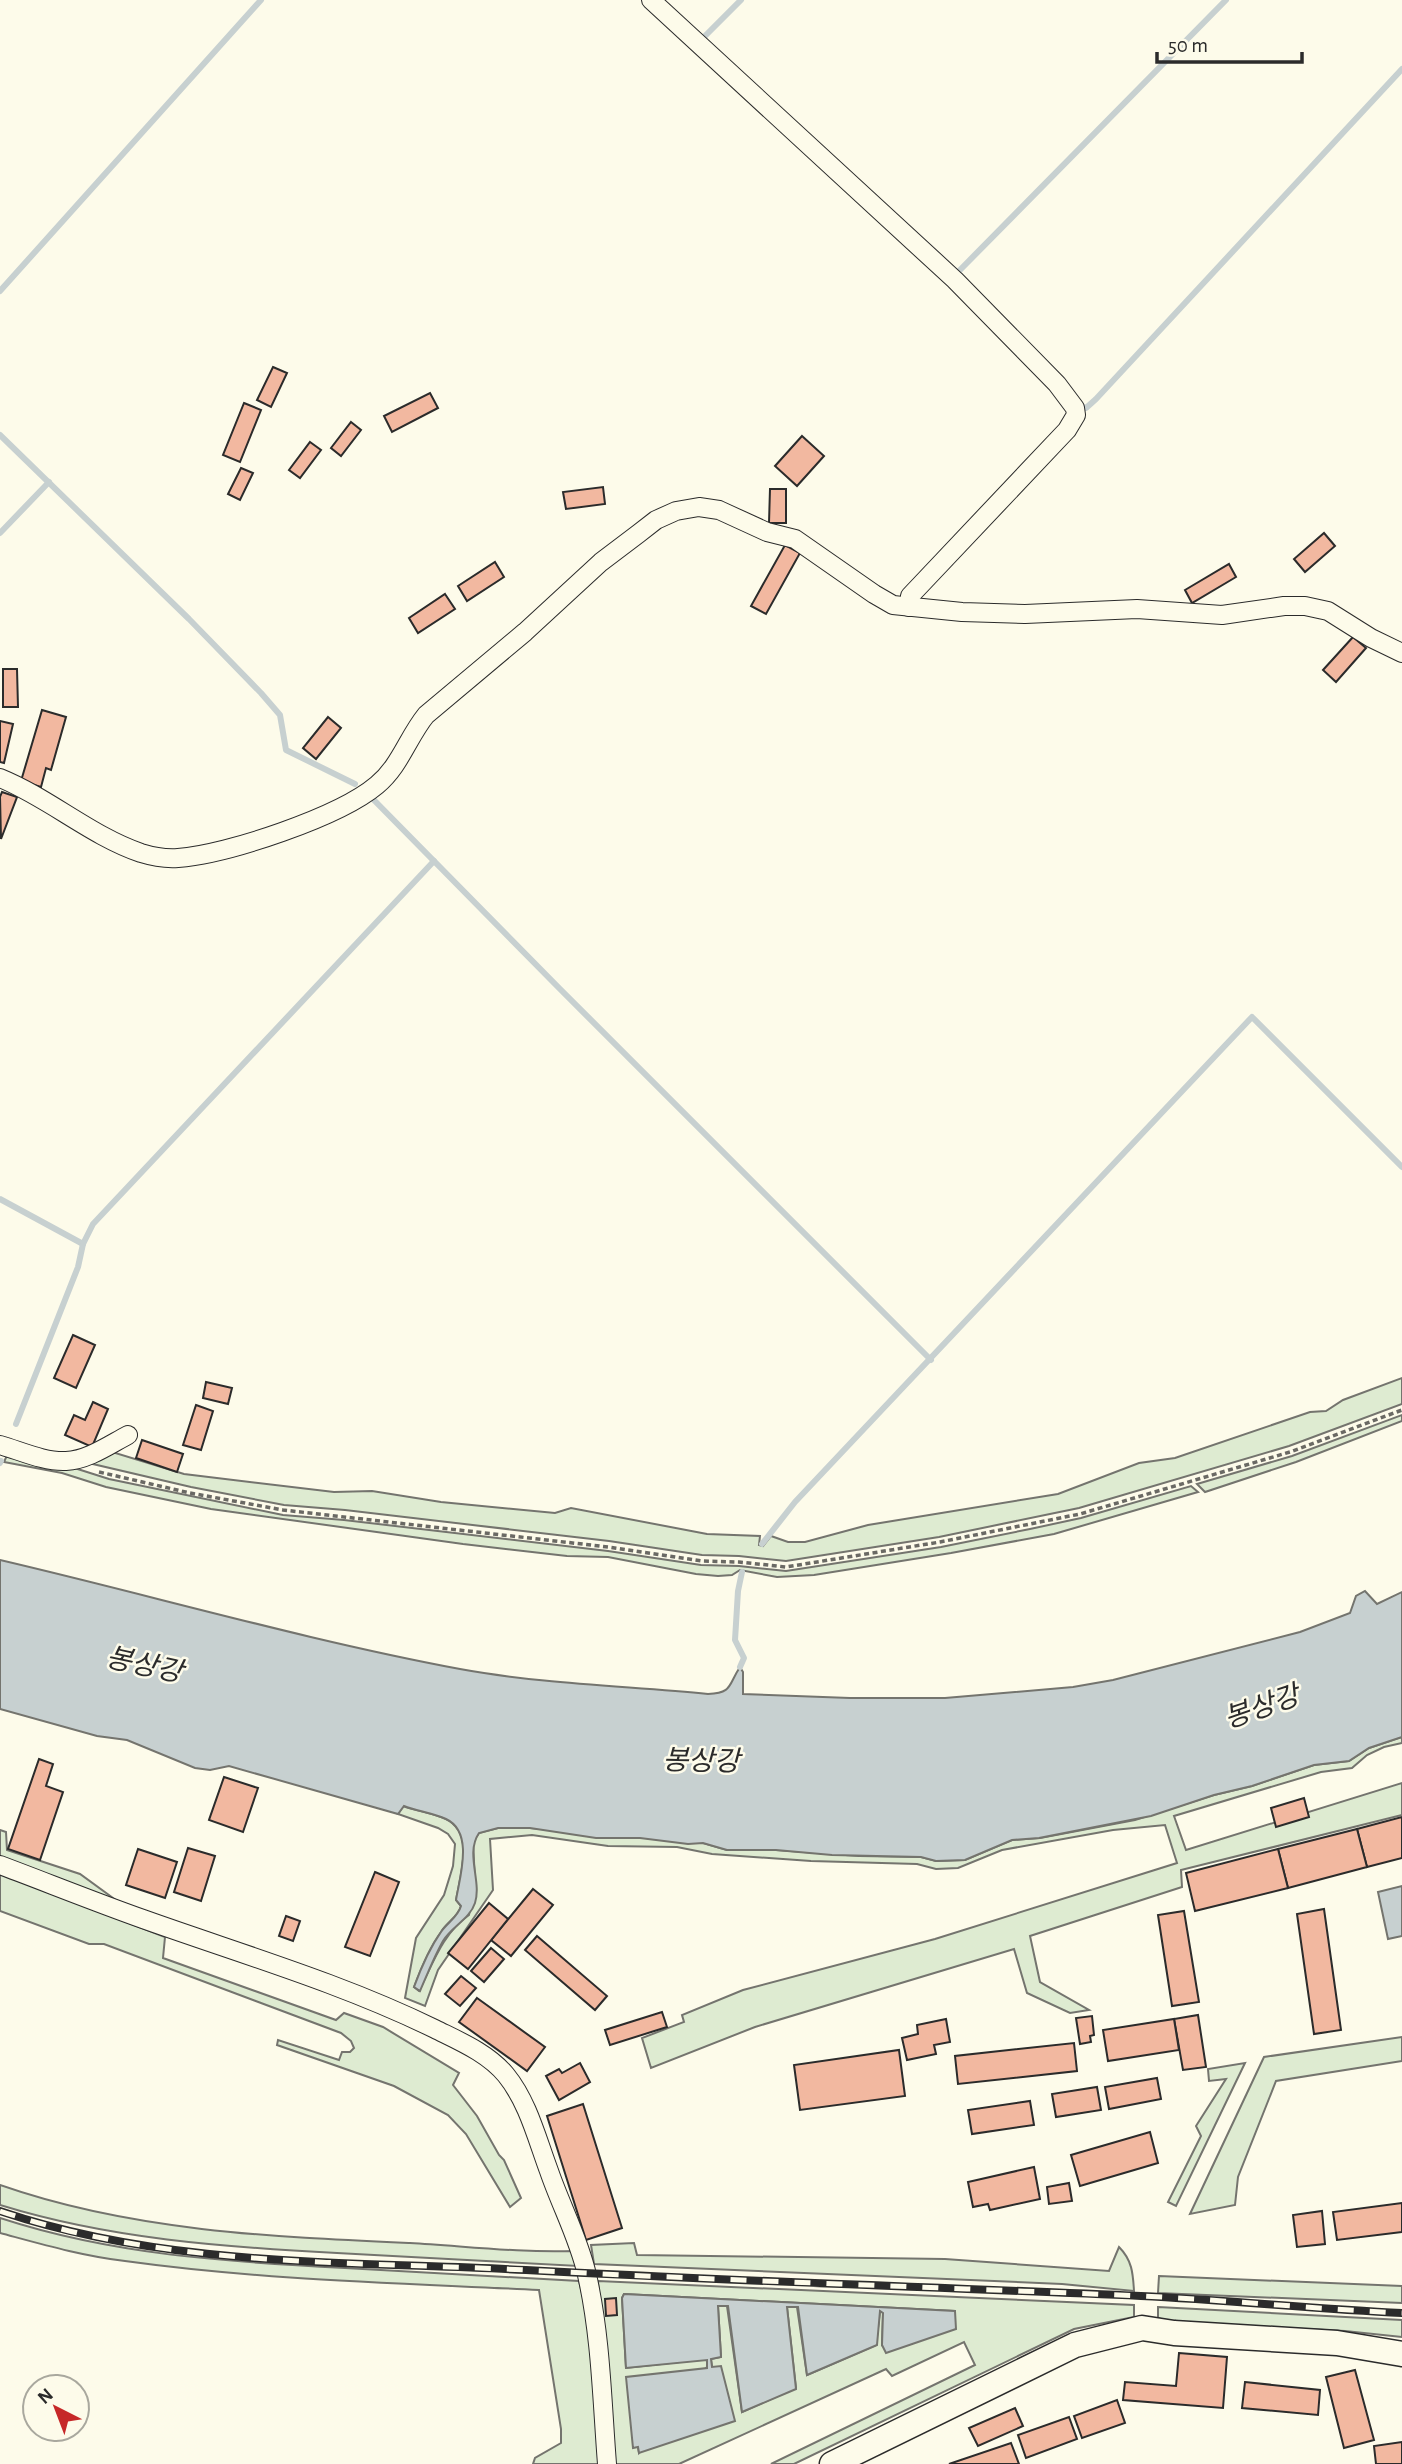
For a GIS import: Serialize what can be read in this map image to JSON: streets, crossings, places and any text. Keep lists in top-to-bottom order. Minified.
{"water":["봉상강"],"scale_bar":"50 m","north":"top left"}
